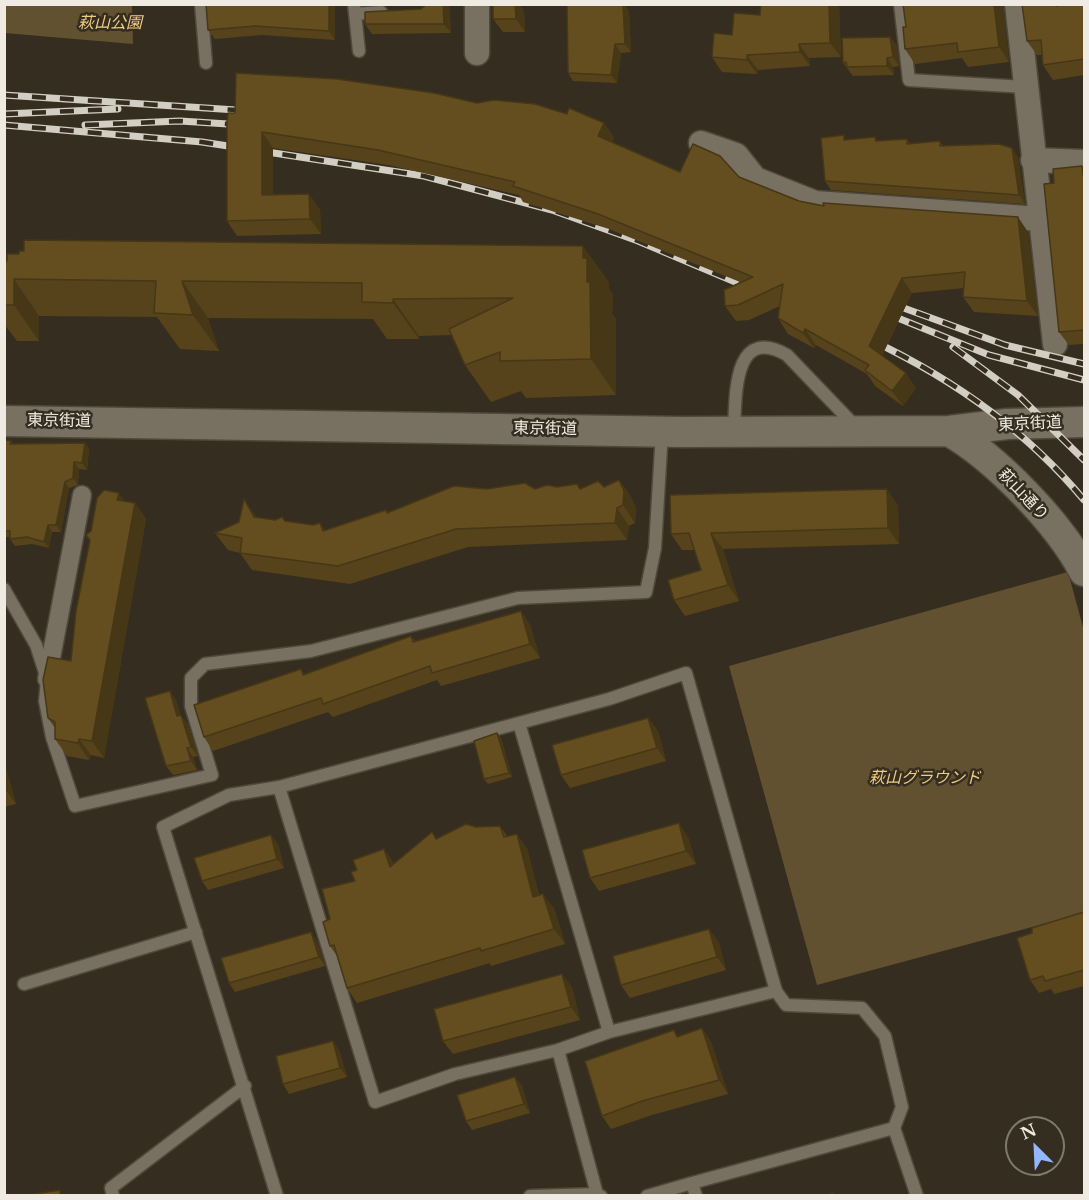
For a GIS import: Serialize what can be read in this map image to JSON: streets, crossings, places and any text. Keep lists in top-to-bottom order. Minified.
{"streets":{"street":["東京街道","萩山通り"]},"crossings":[["東京街道","萩山通り"]],"parks":["萩山公園","萩山グラウンド"],"north":"top left"}
